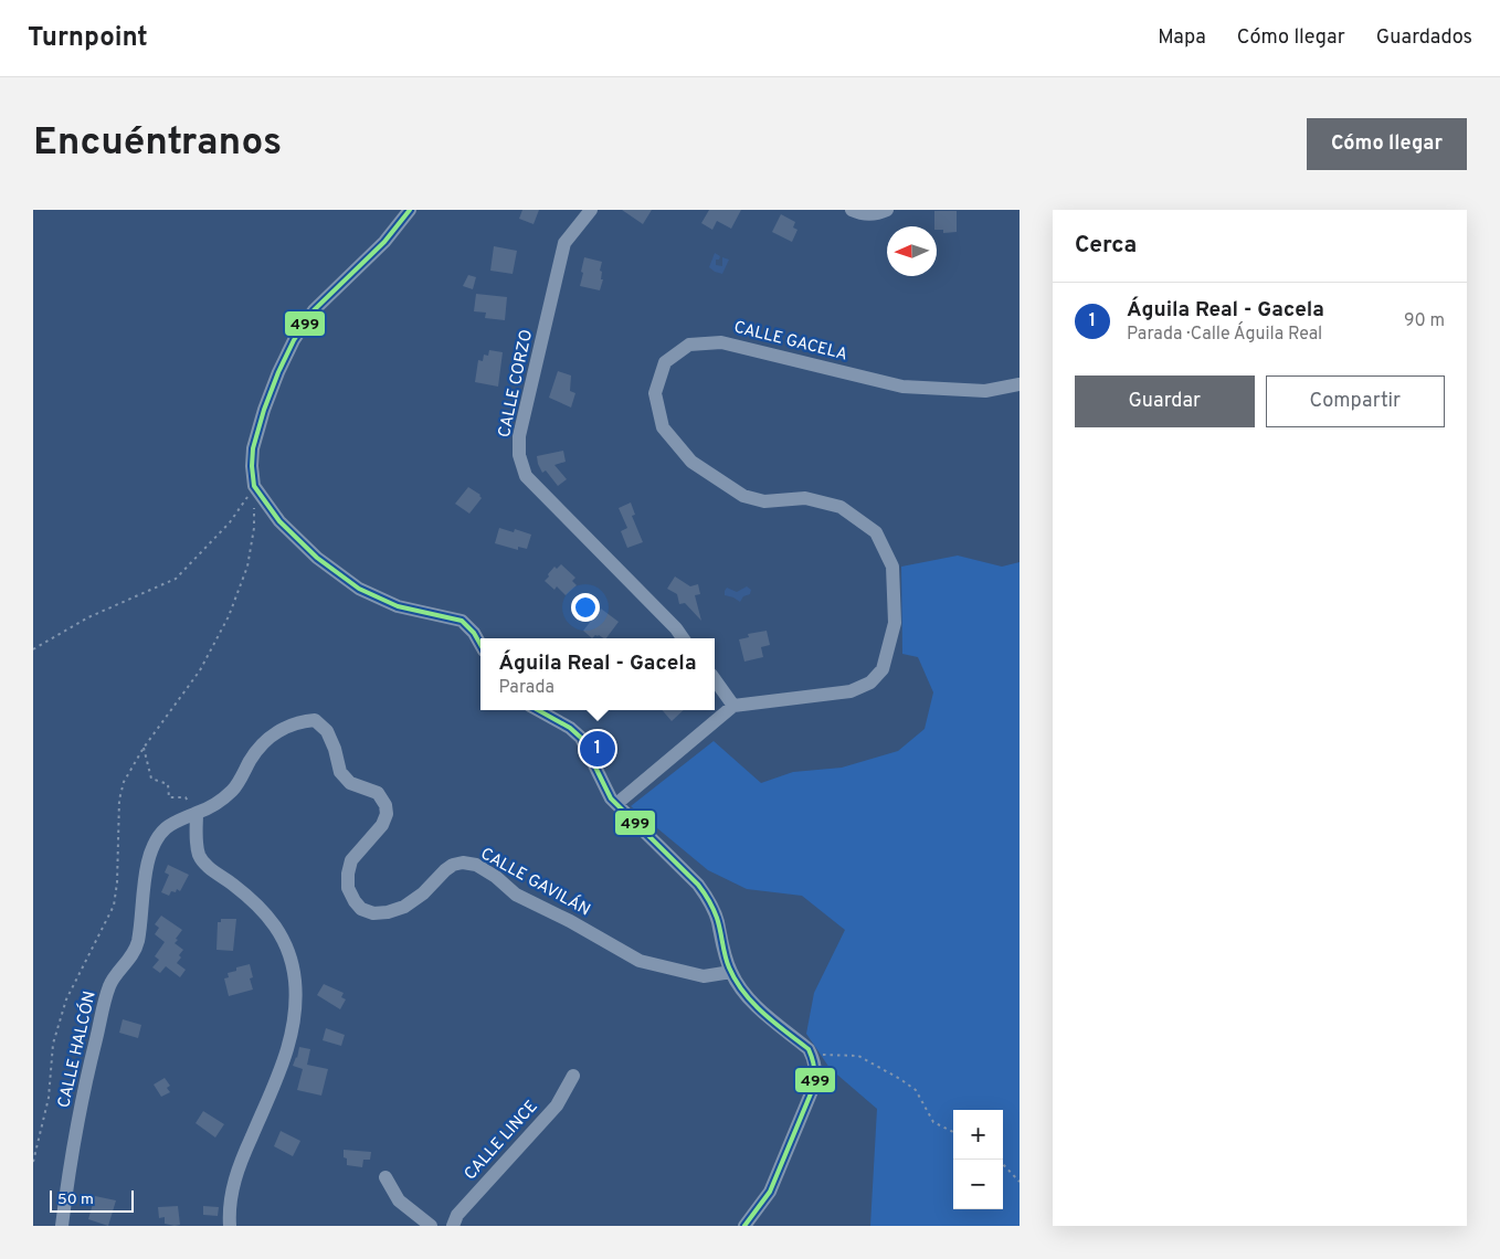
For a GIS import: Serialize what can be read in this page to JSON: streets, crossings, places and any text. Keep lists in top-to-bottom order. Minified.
{"streets":{"street":["CALLE GACELA","CALLE CORZO","CALLE GAVILÁN","CALLE HALCÓN","CALLE LINCE"]},"crossings":[["CALLE GAVILÁN","CALLE HALCÓN"]],"lines":["transit line 499"],"scale_bar":"50 m","north":"left","page":{"header":"Turnpoint","nav":["Mapa","Cómo llegar","Guardados"],"buttons":["Cómo llegar",["Guardar","Compartir"]],"title":"Encuéntranos","heading":"Cerca","list":[{"mark":"1","name":"Águila Real - Gacela","note":"Parada · Calle Águila Real","value":"90 m"}],"popup":["Águila Real - Gacela","Parada"],"pins":"1","map_buttons":["+","−"],"scale":"50 m"}}
